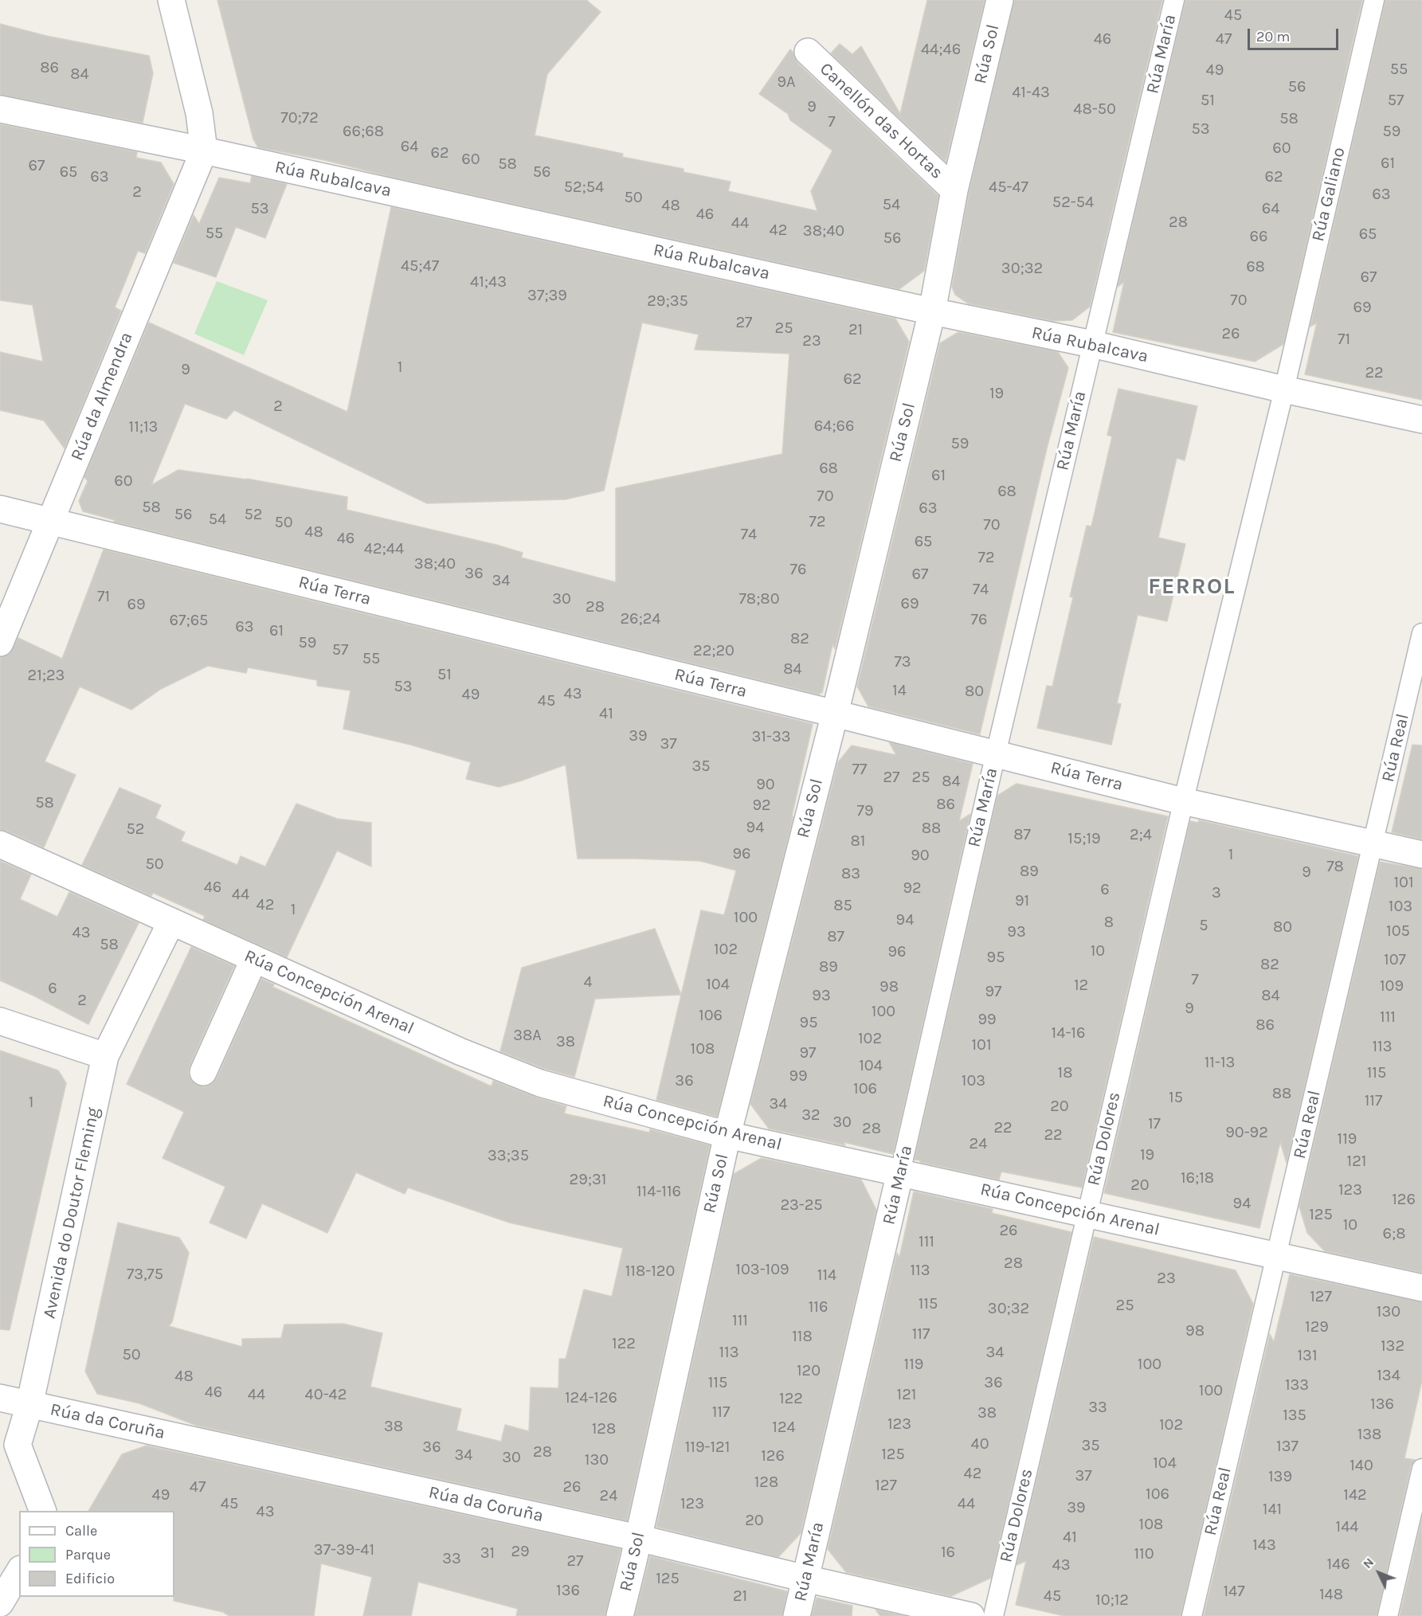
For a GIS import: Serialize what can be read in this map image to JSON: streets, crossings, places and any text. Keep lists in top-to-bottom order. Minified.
{"streets":{"street":["Rúa Sol","Rúa María","Canellón das Hortas","Rúa Rubalcava","Rúa Galiano","Rúa da Almendra","Rúa Terra","Rúa Real","Rúa Concepción Arenal","Rúa Dolores","Avenida do Doutor Fleming","Rúa da Coruña"]},"crossings":[["Rúa Sol","Canellón das Hortas"],["Rúa Sol","Rúa Rubalcava"],["Rúa Sol","Rúa Terra"],["Rúa Sol","Rúa Concepción Arenal"],["Rúa Sol","Rúa da Coruña"],["Rúa María","Rúa Rubalcava"],["Rúa María","Rúa Terra"],["Rúa María","Rúa Concepción Arenal"],["Rúa María","Rúa da Coruña"],["Rúa Rubalcava","Rúa Galiano"],["Rúa Rubalcava","Rúa da Almendra"],["Rúa Galiano","Rúa Terra"],["Rúa Galiano","Rúa Dolores"],["Rúa da Almendra","Rúa Terra"],["Rúa Terra","Rúa Real"],["Rúa Terra","Rúa Dolores"],["Rúa Real","Rúa Concepción Arenal"],["Rúa Concepción Arenal","Rúa Dolores"],["Rúa Concepción Arenal","Avenida do Doutor Fleming"],["Avenida do Doutor Fleming","Rúa da Coruña"]],"districts":["FERROL"],"house_numbers":["45","46","47","44;46","86","55","49","84","9A","56","41-43","51","57","9","48-50","70;72","58","7","53","66;68","59","64","60","62","60","61","58","67","65","56","63","62","52;54","45-47","2","63","50","52-54","54","48","53","64","46","28","44","42","38;40","55","65","66","56","45;47","68","30;32","67","41;43","37;39","70","29;35","69","27","25","21","26","71","23","1","9","22","62","19","2","64;66","11;13","59","68","61","60","68","70","58","63","56","52","54","72","50","70","48","74","46","65","42;44","72","38;40","76","36","67","34","74","71","30","78;80","69","69","28","26;24","76","67;65","63","61","82","59","57","22;20","55","73","84","51","21;23","53","14","80","43","49","45","41","39","31-33","37","35","77","27","25","84","90","58","86","92","79","94","88","52","87","2;4","15;19","81","96","1","90","50","78","89","9","83","101","46","92","6","3","44","91","42","85","103","1","100","94","8","5","80","105","93","43","87","58","102","10","96","95","107","82","89","7","4","104","12","109","98","6","97","93","84","2","9","100","106","111","99","95","86","14-16","38A","102","38","101","113","108","97","11-13","104","18","115","99","36","103","106","88","15","117","1","34","20","32","30","17","22","28","90-92","22","119","24","19","33;35","121","16;18","29;31","20","123","114-116","126","94","23-25","125","10","26","6;8","111","28","103-109","113","118-120","73,75","114","23","127","115","25","116","30;32","130","111","129","98","117","118","122","132","113","34","50","131","119","100","120","134","48","115","36","133","100","46","44","40-42","121","124-126","122","136","33","117","38","135","123","102","38","124","128","138","40","35","137","36","119-121","28","125","34","126","30","130","104","140","42","37","139","128","127","47","26","106","49","142","24","45","123","44","39","141","43","20","108","144","41","143","37-39-41","29","16","31","110","33","27","146","43","125","136","147","148","21","45","10;12"],"legend":["Calle","Parque","Edificio"],"scale_bar":"20 m","north":"top left"}
